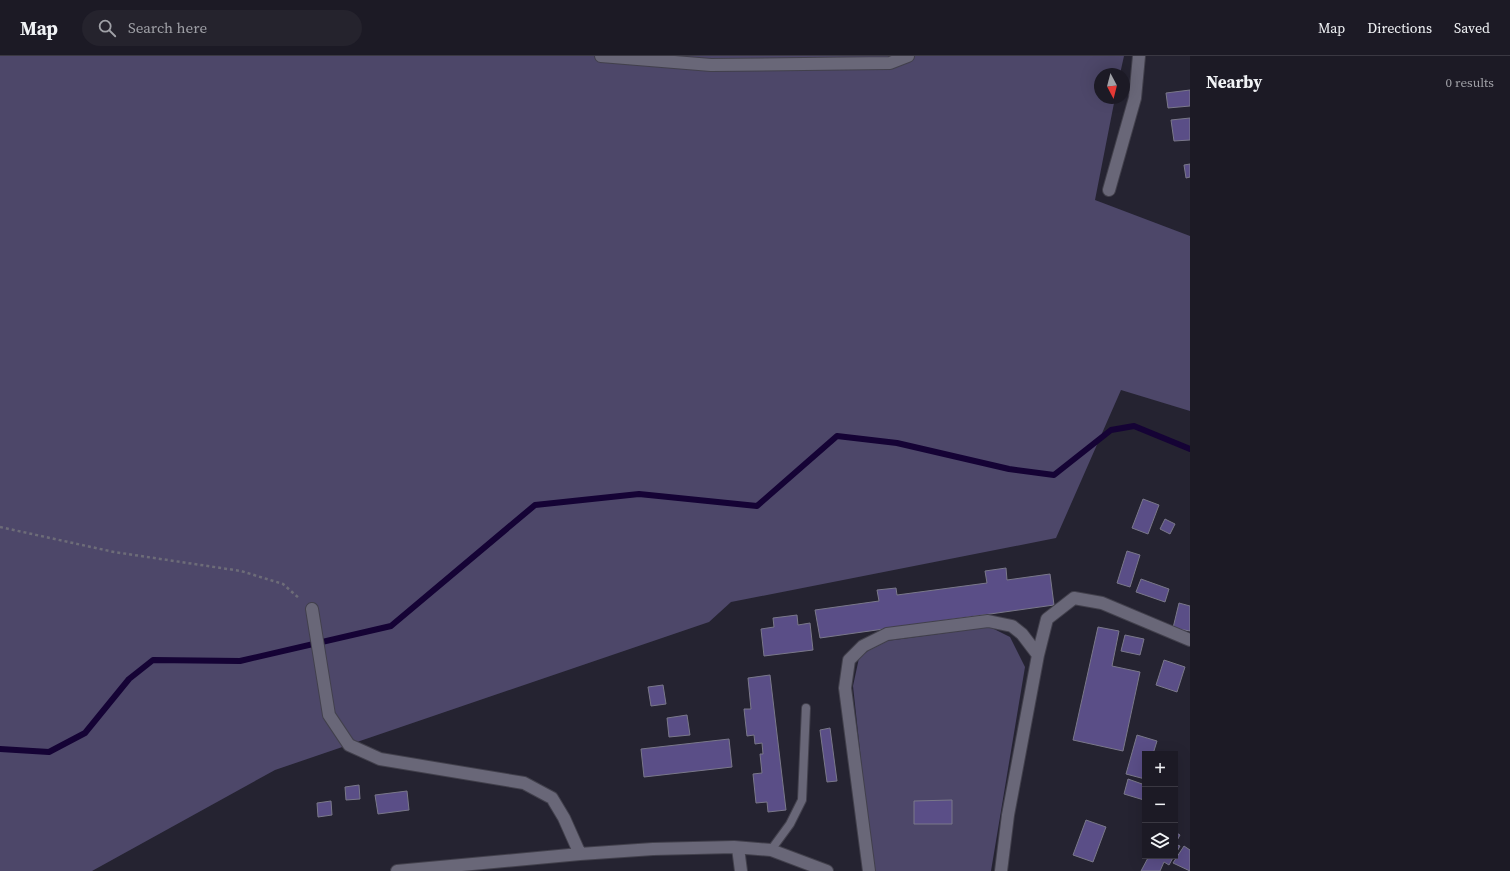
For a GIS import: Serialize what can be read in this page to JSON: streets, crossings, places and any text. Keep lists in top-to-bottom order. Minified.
{"north":"bottom","page":{"header":"Map","search":"Search here","nav":["Map","Directions","Saved"],"heading":["Nearby","0 results"],"map_buttons":["+","−"]}}
